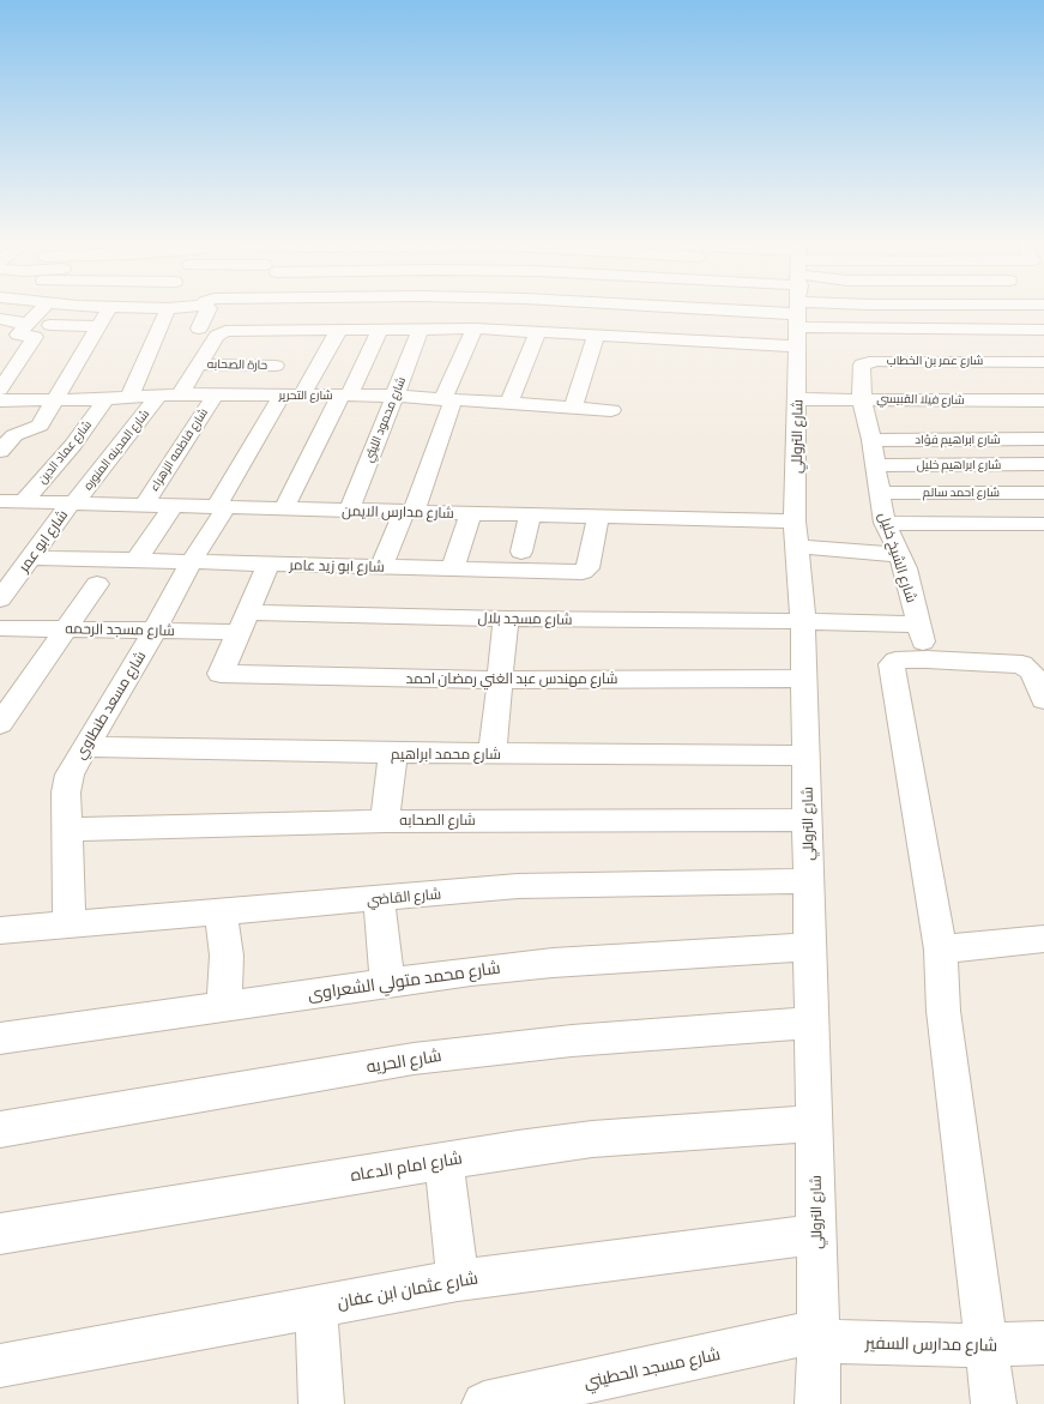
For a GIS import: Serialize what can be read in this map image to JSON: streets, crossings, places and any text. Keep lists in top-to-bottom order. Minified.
{"streets":{"street":["شارع عمر بن الخطاب","حارة الصحابه","شارع التحرير","شارع فيلا القبيسي","شارع محمود الليثي","شارع التروللي","شارع ابراهيم فؤاد","شارع المدينه المنوره","شارع فاطمه الزهراء","شارع عماد الدين","شارع ابراهيم خليل","شارع احمد سالم","شارع مدارس الايمن","شارع ابو عمر","شارع الشيخ خليل","شارع ابو زيد عامر","شارع مسجد بلال","شارع مسجد الرحمه","شارع مهندس عبد الغني رمضان احمد","شارع مسعد طنطاوي","شارع محمد ابراهيم","شارع الصحابه","شارع القاضي","شارع محمد متولي الشعراوى","شارع الحريه","شارع امام الدعاه","شارع عثمان ابن عفان","شارع مدارس السفير","شارع مسجد الحطيني"]},"crossings":[["شارع عمر بن الخطاب","شارع فيلا القبيسي"],["شارع عمر بن الخطاب","شارع الشيخ خليل"],["شارع التحرير","شارع محمود الليثي"],["شارع التحرير","شارع المدينه المنوره"],["شارع التحرير","شارع فاطمه الزهراء"],["شارع التحرير","شارع عماد الدين"],["شارع التحرير","شارع مسعد طنطاوي"],["شارع فيلا القبيسي","شارع التروللي"],["شارع فيلا القبيسي","شارع الشيخ خليل"],["شارع محمود الليثي","شارع مدارس الايمن"],["شارع التروللي","شارع مدارس الايمن"],["شارع التروللي","شارع مسجد بلال"],["شارع التروللي","شارع مهندس عبد الغني رمضان احمد"],["شارع التروللي","شارع محمد ابراهيم"],["شارع التروللي","شارع الصحابه"],["شارع التروللي","شارع القاضي"],["شارع التروللي","شارع محمد متولي الشعراوى"],["شارع التروللي","شارع الحريه"],["شارع التروللي","شارع امام الدعاه"],["شارع التروللي","شارع عثمان ابن عفان"],["شارع التروللي","شارع مدارس السفير"],["شارع التروللي","شارع مسجد الحطيني"],["شارع ابراهيم فؤاد","شارع الشيخ خليل"],["شارع المدينه المنوره","شارع مدارس الايمن"],["شارع المدينه المنوره","شارع ابو عمر"],["شارع فاطمه الزهراء","شارع مدارس الايمن"],["شارع عماد الدين","شارع مدارس الايمن"],["شارع ابراهيم خليل","شارع الشيخ خليل"],["شارع احمد سالم","شارع الشيخ خليل"],["شارع مدارس الايمن","شارع ابو عمر"],["شارع مدارس الايمن","شارع الشيخ خليل"],["شارع مدارس الايمن","شارع ابو زيد عامر"],["شارع مدارس الايمن","شارع مسعد طنطاوي"],["شارع ابو عمر","شارع ابو زيد عامر"],["شارع الشيخ خليل","شارع مسجد بلال"],["شارع ابو زيد عامر","شارع مسعد طنطاوي"],["شارع مسجد بلال","شارع مسجد الرحمه"],["شارع مسجد بلال","شارع مهندس عبد الغني رمضان احمد"],["شارع مسجد الرحمه","شارع مهندس عبد الغني رمضان احمد"],["شارع مسجد الرحمه","شارع مسعد طنطاوي"],["شارع مسعد طنطاوي","شارع محمد ابراهيم"],["شارع مسعد طنطاوي","شارع الصحابه"],["شارع مسعد طنطاوي","شارع القاضي"],["شارع مدارس السفير","شارع مسجد الحطيني"]]}
